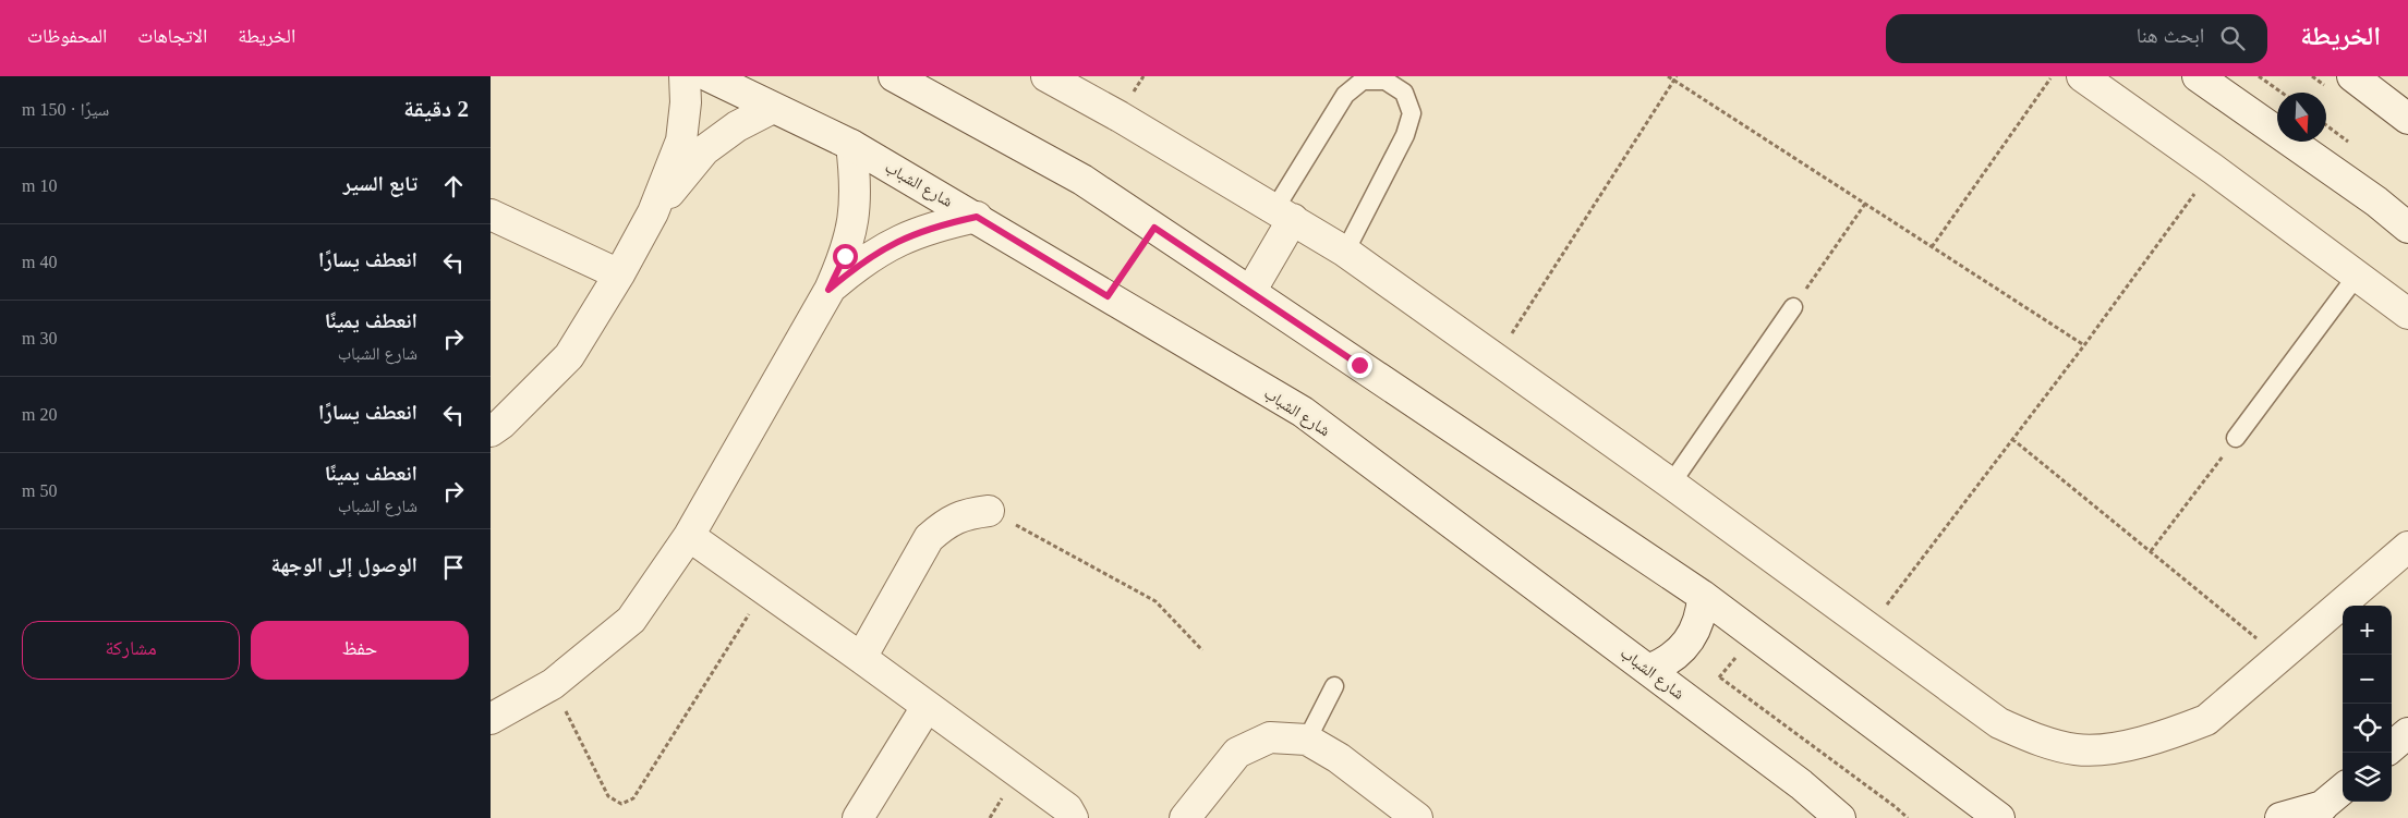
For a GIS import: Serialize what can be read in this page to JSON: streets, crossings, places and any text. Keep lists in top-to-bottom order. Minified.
{"streets":{"street":["شارع الشباب"]},"north":"bottom","page":{"header":"الخريطة","search":"ابحث هنا","nav":["الخريطة","الاتجاهات","المحفوظات"],"heading":["2 دقيقة","سيرًا · 150 m"],"list":[["تابع السير","10 m"],["انعطف يسارًا","40 m"],["انعطف يمينًا","شارع الشباب","30 m"],["انعطف يسارًا","20 m"],["انعطف يمينًا","شارع الشباب","50 m"],"الوصول إلى الوجهة"],"buttons":["حفظ","مشاركة"],"map_buttons":["+","−"]}}
